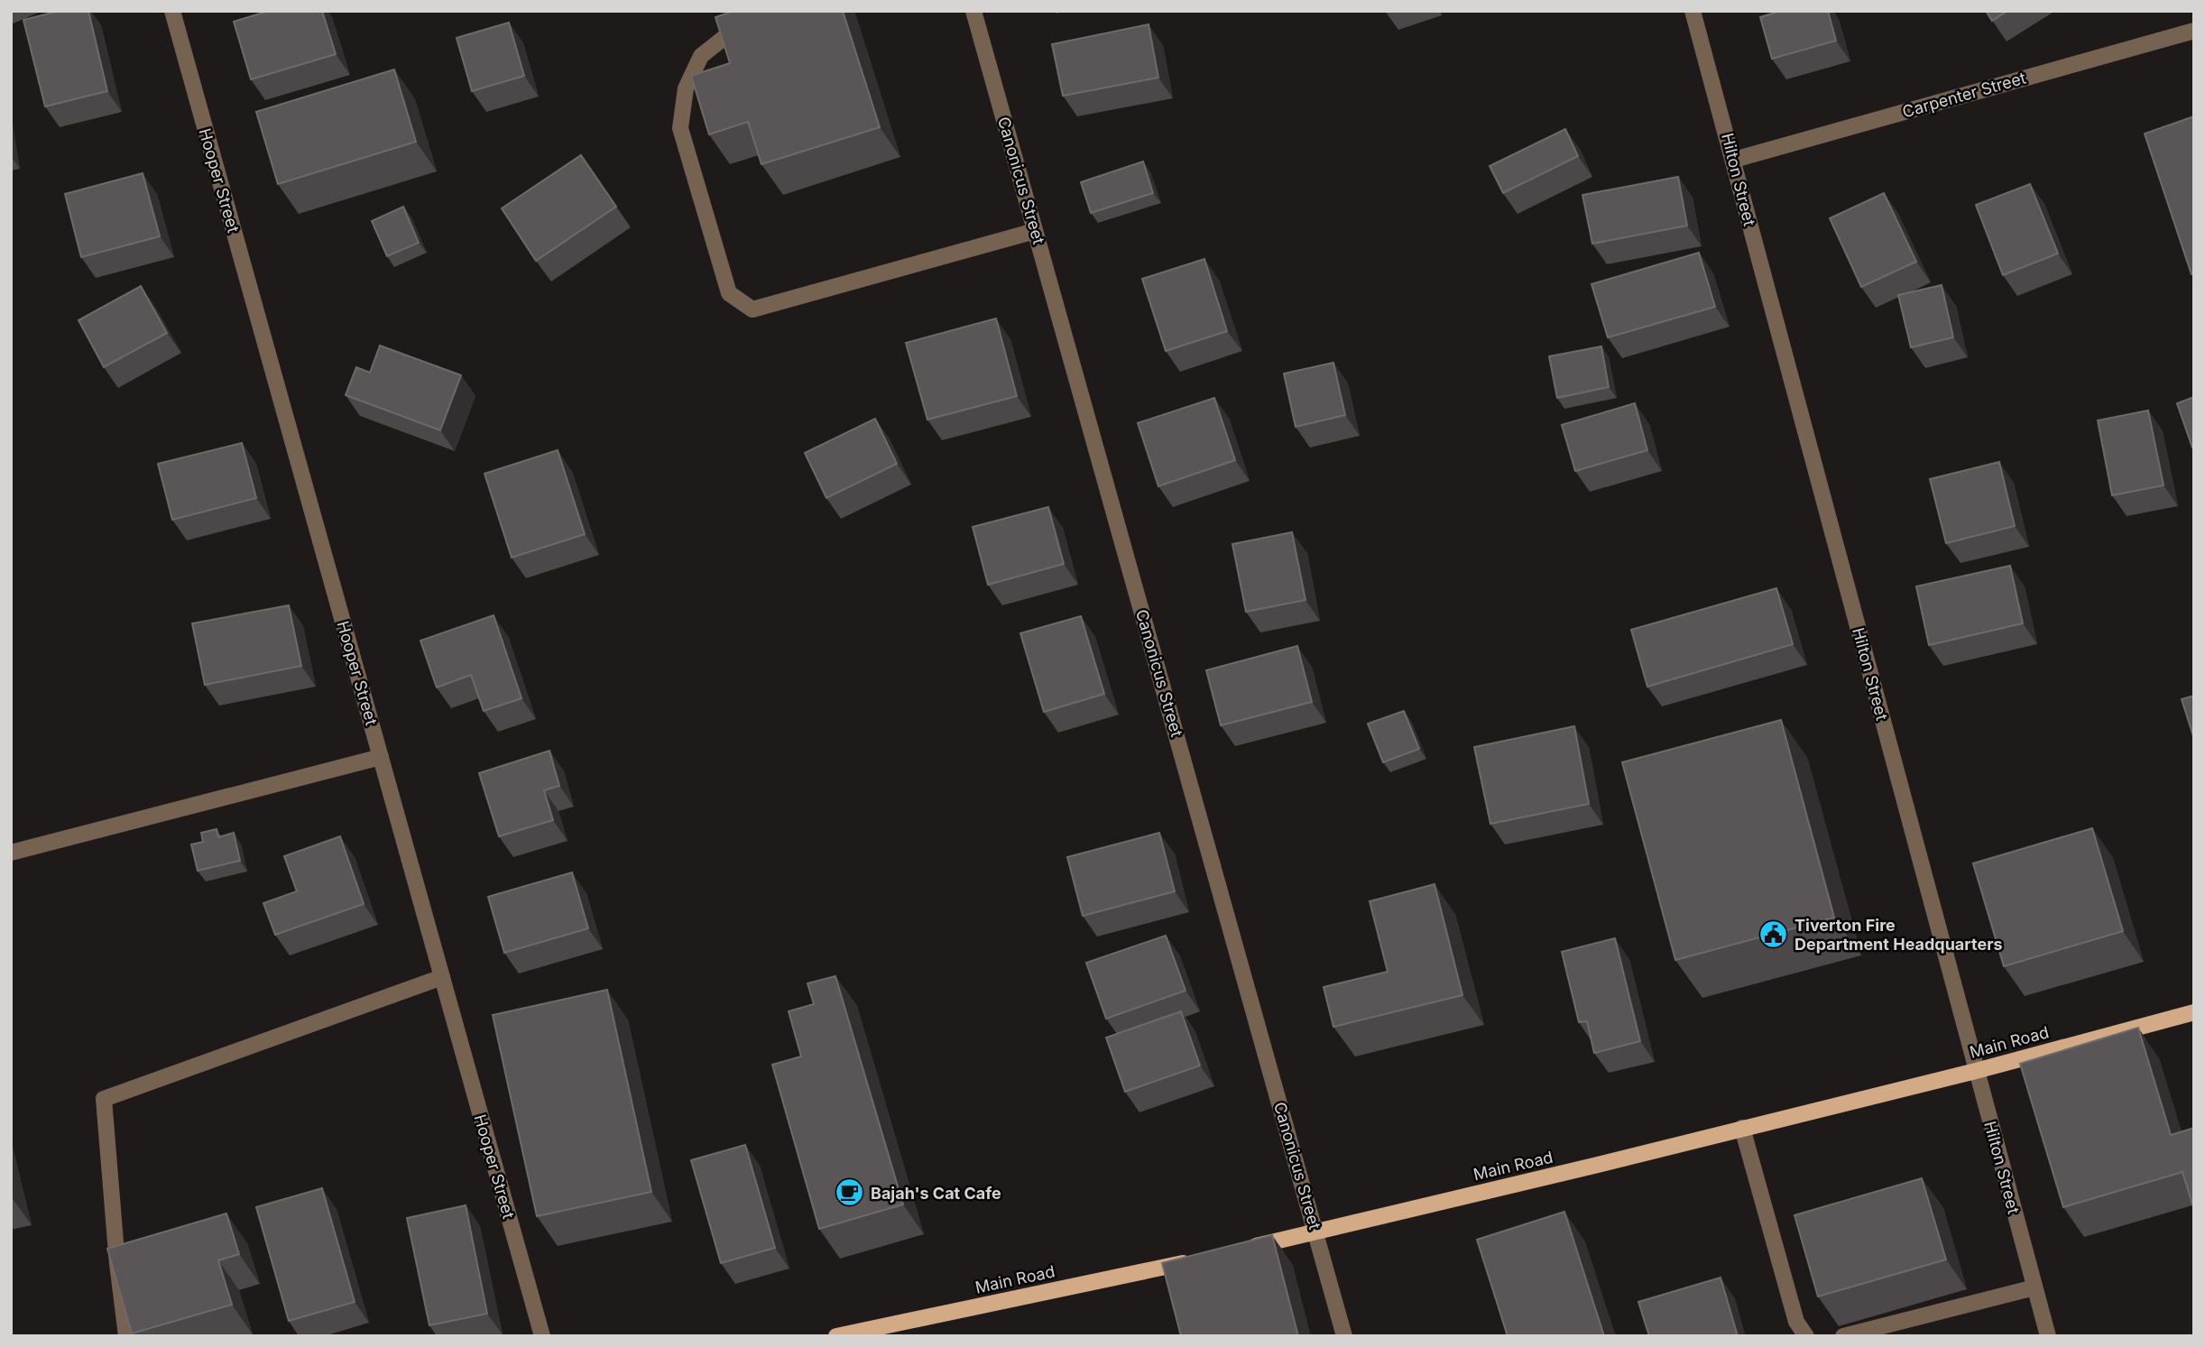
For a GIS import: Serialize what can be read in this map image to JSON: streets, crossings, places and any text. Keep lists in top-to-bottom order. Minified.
{"streets":{"main road":["Main Road"],"street":["Carpenter Street","Hilton Street","Hooper Street","Canonicus Street"]},"crossings":[["Carpenter Street","Hilton Street"],["Hilton Street","Main Road"],["Canonicus Street","Main Road"]],"places":{"public building":["Tiverton Fire Department Headquarters"],"cafe":["Bajah's Cat Cafe"]}}
